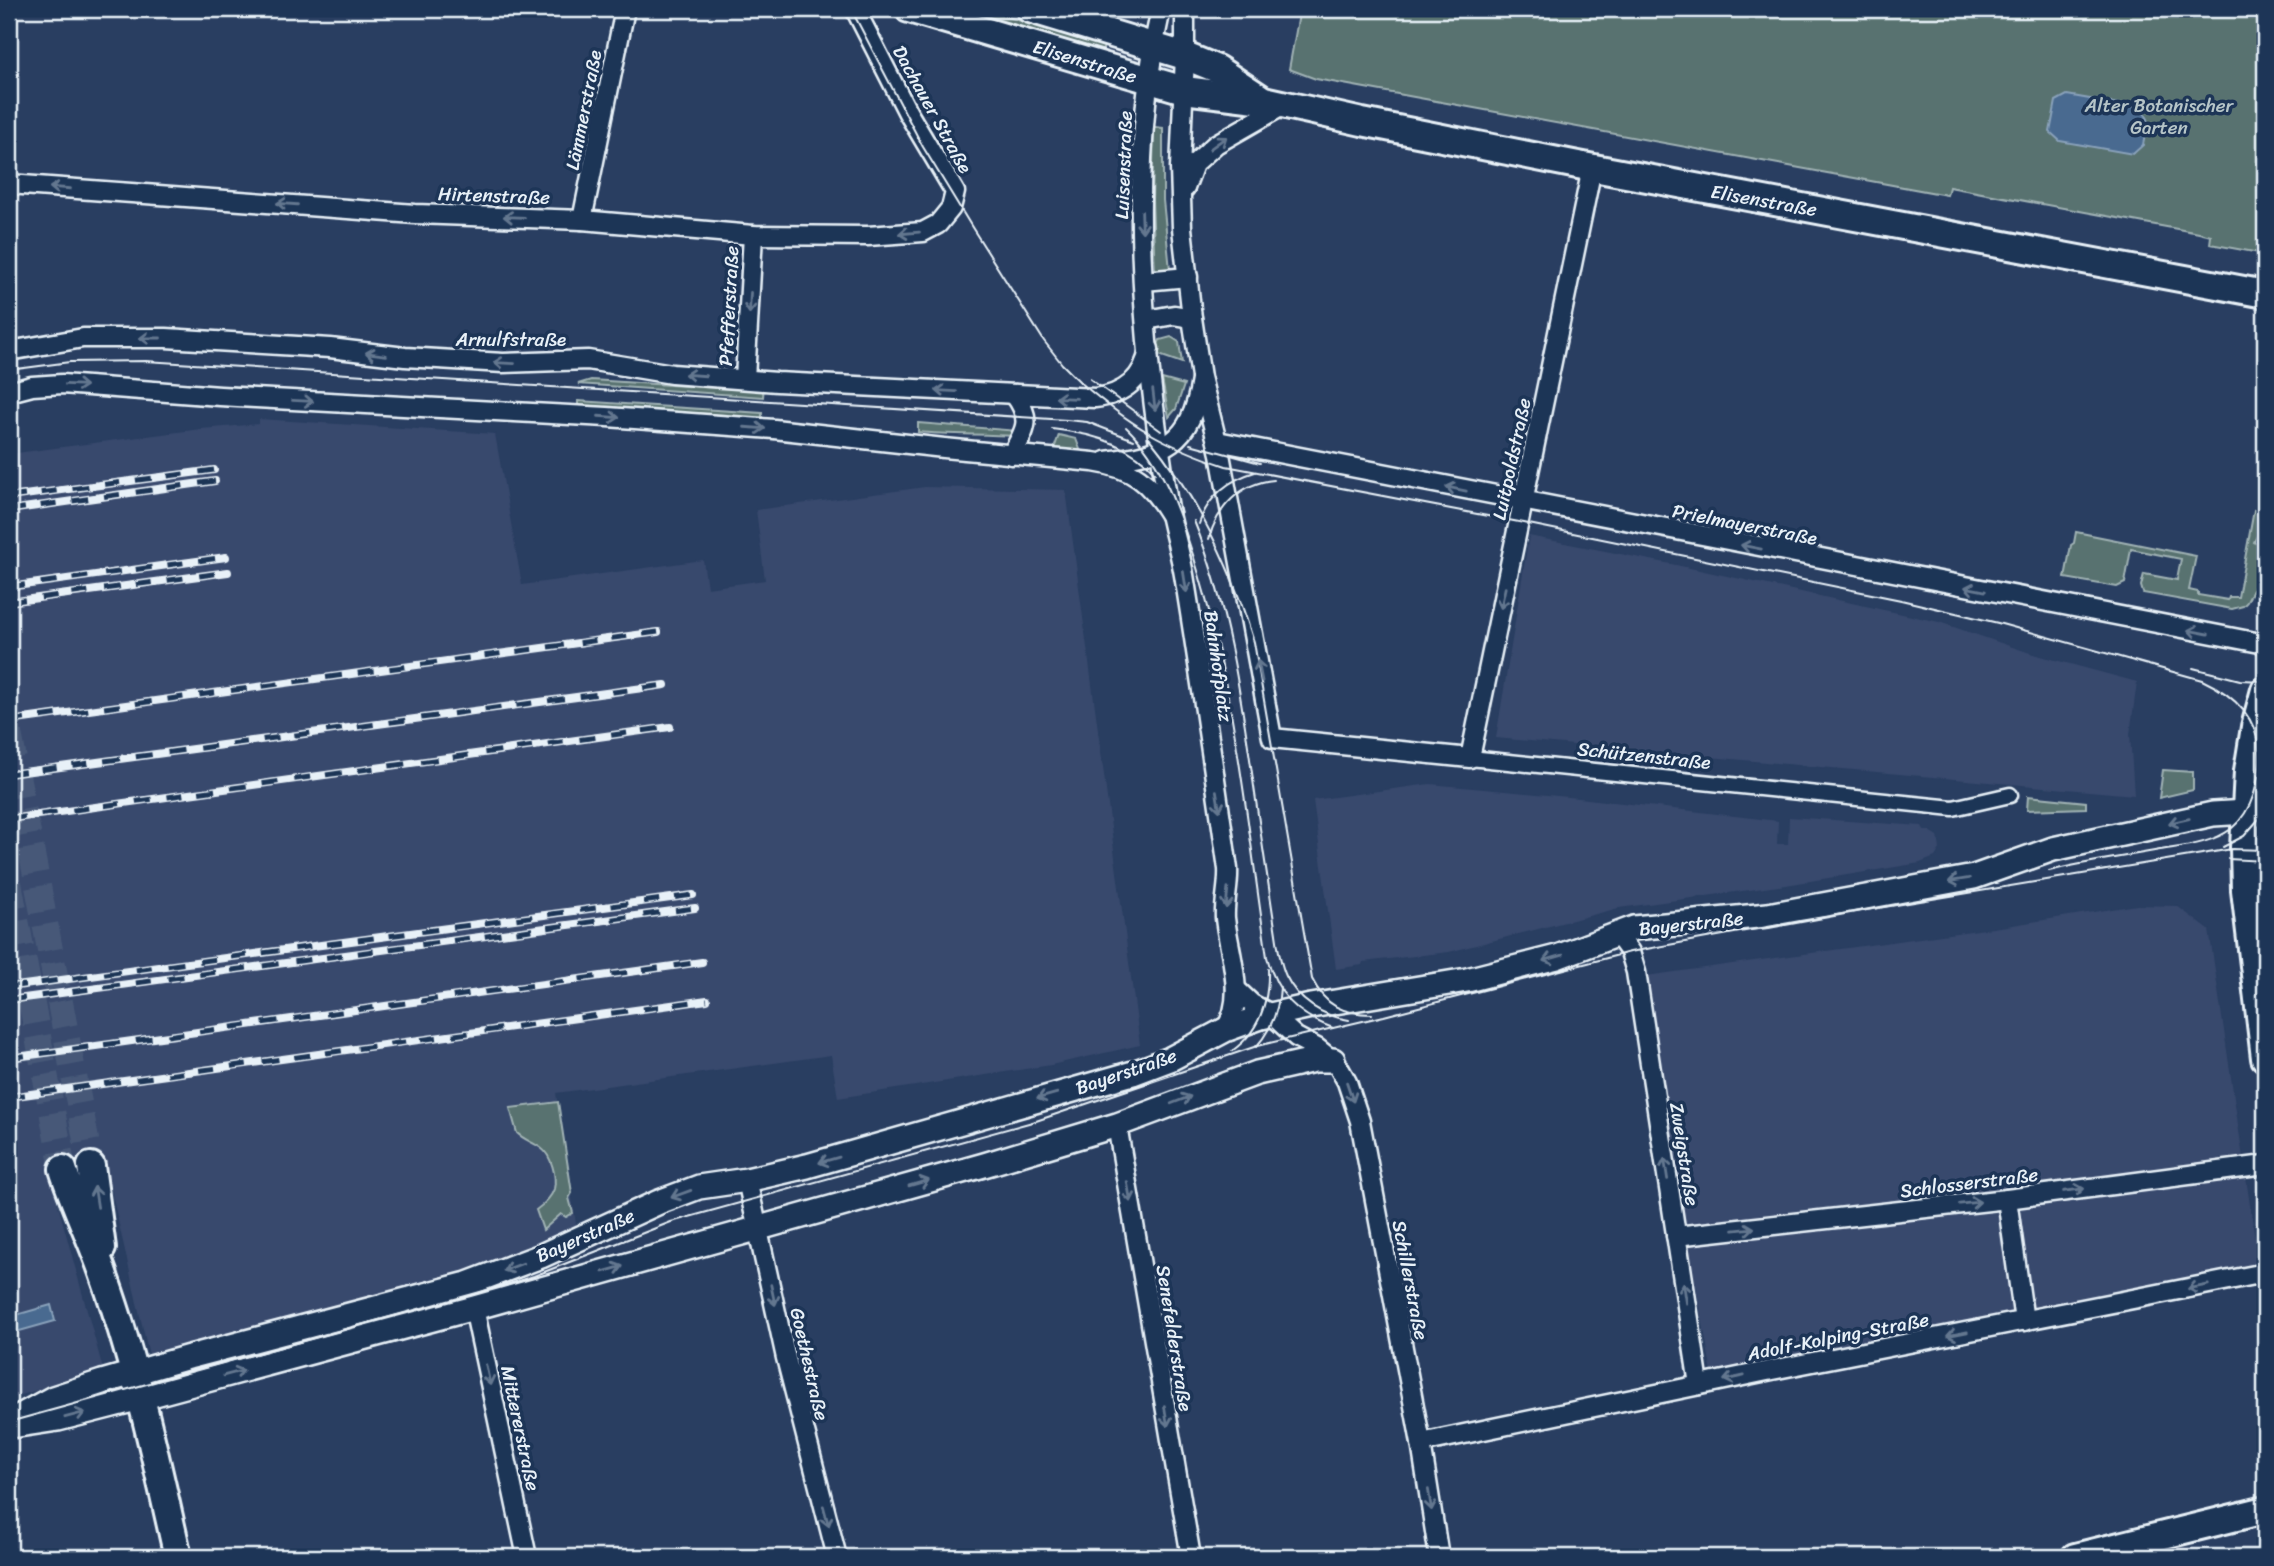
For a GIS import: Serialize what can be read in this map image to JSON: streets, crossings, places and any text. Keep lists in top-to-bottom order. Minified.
{"streets":{"main road":["Elisenstraße"],"street":["Dachauer Straße","Lämmerstraße","Luisenstraße","Hirtenstraße","Pfefferstraße","Arnulfstraße","Luitpoldstraße","Prielmayerstraße","Bahnhofplatz","Schützenstraße","Bayerstraße","Zweigstraße","Schlosserstraße","Schillerstraße","Adolf-Kolping-Straße","Senefelderstraße","Goethestraße","Mittererstraße"]},"crossings":[["Elisenstraße","Luisenstraße"],["Elisenstraße","Luitpoldstraße"],["Dachauer Straße","Hirtenstraße"],["Lämmerstraße","Hirtenstraße"],["Luisenstraße","Arnulfstraße"],["Luisenstraße","Bahnhofplatz"],["Hirtenstraße","Pfefferstraße"],["Pfefferstraße","Arnulfstraße"],["Arnulfstraße","Bahnhofplatz"],["Luitpoldstraße","Prielmayerstraße"],["Luitpoldstraße","Schützenstraße"],["Prielmayerstraße","Bahnhofplatz"],["Bahnhofplatz","Schützenstraße"],["Bahnhofplatz","Bayerstraße"],["Bayerstraße","Zweigstraße"],["Bayerstraße","Schillerstraße"],["Bayerstraße","Senefelderstraße"],["Bayerstraße","Goethestraße"],["Bayerstraße","Mittererstraße"],["Zweigstraße","Schlosserstraße"],["Zweigstraße","Adolf-Kolping-Straße"],["Schillerstraße","Adolf-Kolping-Straße"]],"one_way":["Hirtenstraße","Pfefferstraße","Luitpoldstraße","Prielmayerstraße","Zweigstraße","Schlosserstraße","Schillerstraße","Adolf-Kolping-Straße","Senefelderstraße","Goethestraße","Mittererstraße"],"parks":["Alter Botanischer Garten"]}
